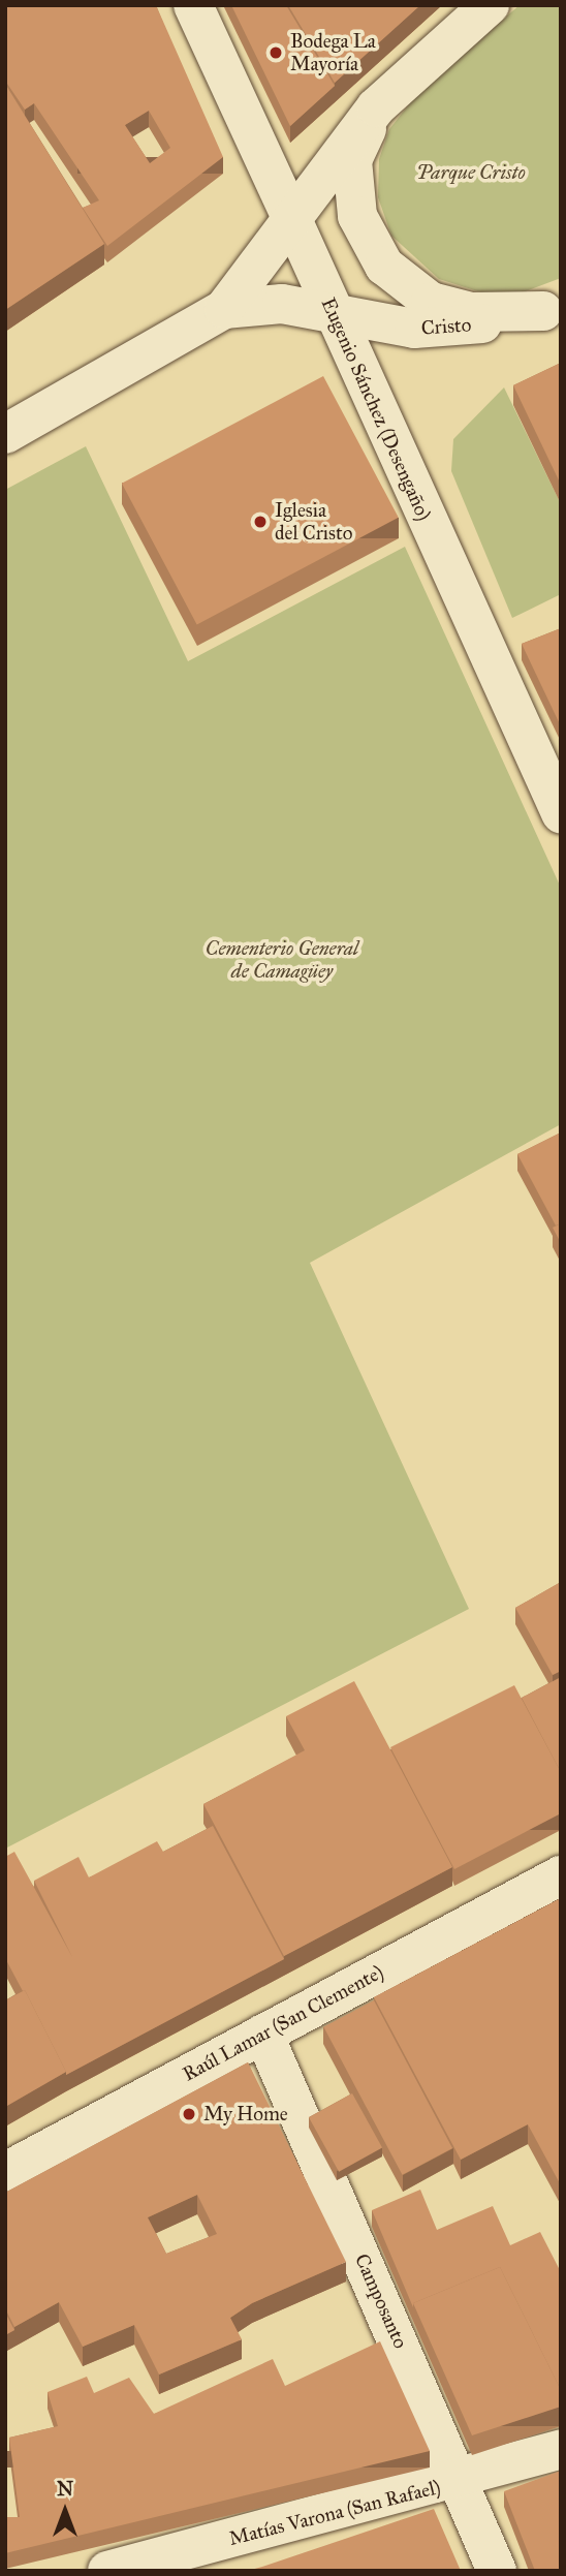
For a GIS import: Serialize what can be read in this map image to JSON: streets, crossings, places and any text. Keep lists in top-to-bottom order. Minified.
{"streets":{"street":["Cristo","Eugenio Sánchez (Desengaño)","Raúl Lamar (San Clemente)","Camposanto","Matías Varona (San Rafael)"]},"crossings":[["Cristo","Eugenio Sánchez (Desengaño)"],["Raúl Lamar (San Clemente)","Camposanto"],["Camposanto","Matías Varona (San Rafael)"]],"parks":["Parque Cristo","Cementerio General de Camagüey"],"places":["Bodega La Mayoría","Iglesia del Cristo","My Home"],"north":"top"}
